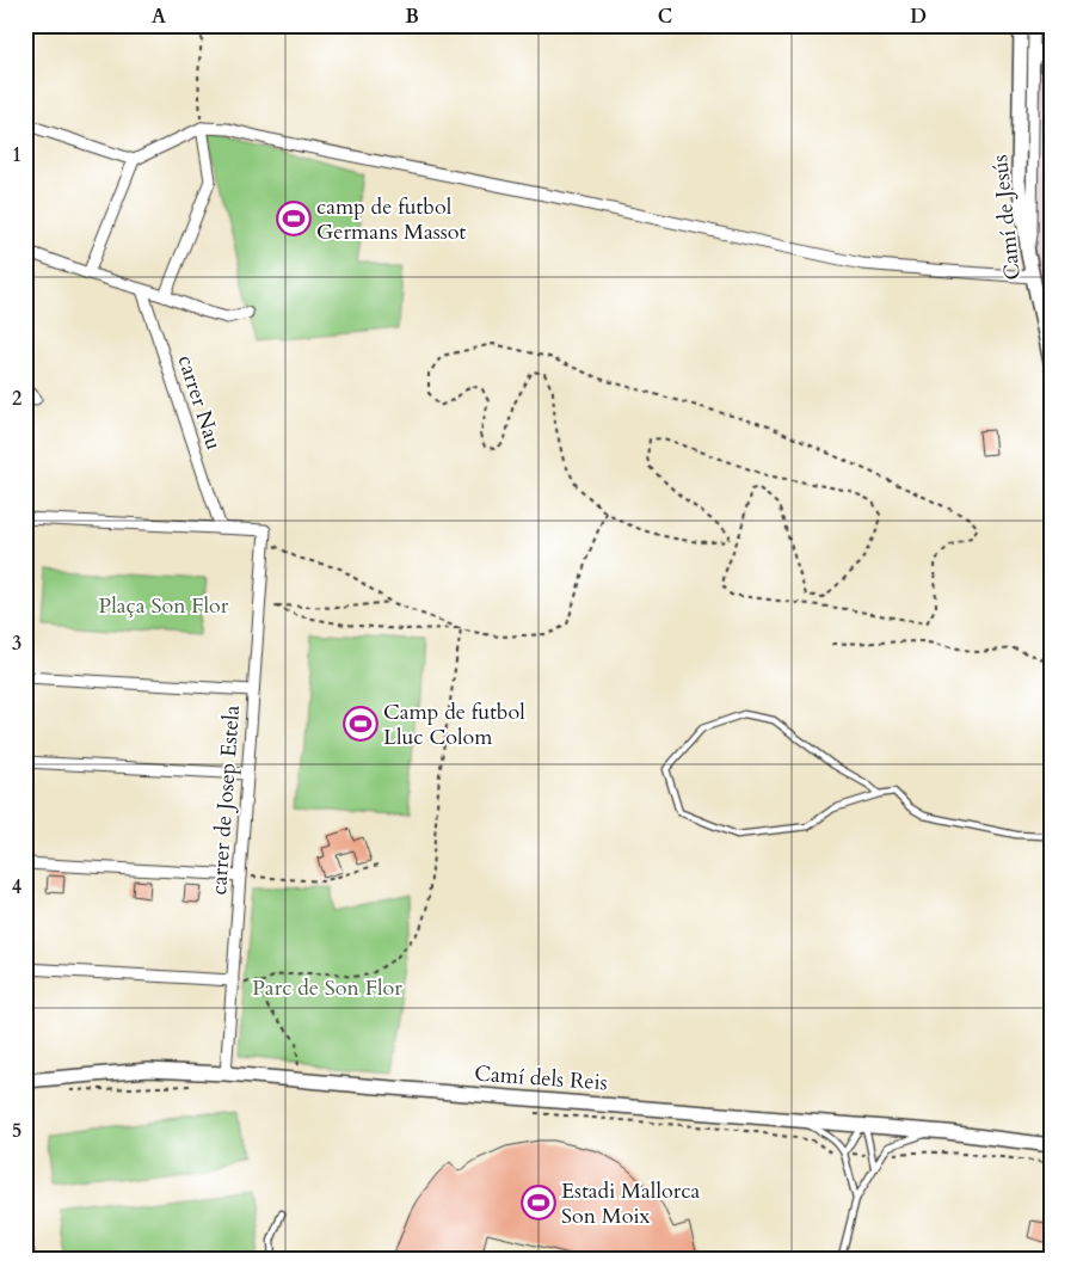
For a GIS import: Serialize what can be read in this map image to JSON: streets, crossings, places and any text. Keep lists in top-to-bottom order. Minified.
{"streets":{"street":["Camí de Jesús","carrer Nau","carrer de Josep Estela","Camí dels Reis"]},"crossings":[["carrer de Josep Estela","Camí dels Reis"]],"parks":["Plaça Son Flor","Parc de Son Flor"],"places":{"sports":["camp de futbol Germans Massot","Camp de futbol Lluc Colom","Estadi Mallorca Son Moix"]},"grid":{"columns":["A","B","C","D"],"rows":["1","2","3","4","5"]}}
